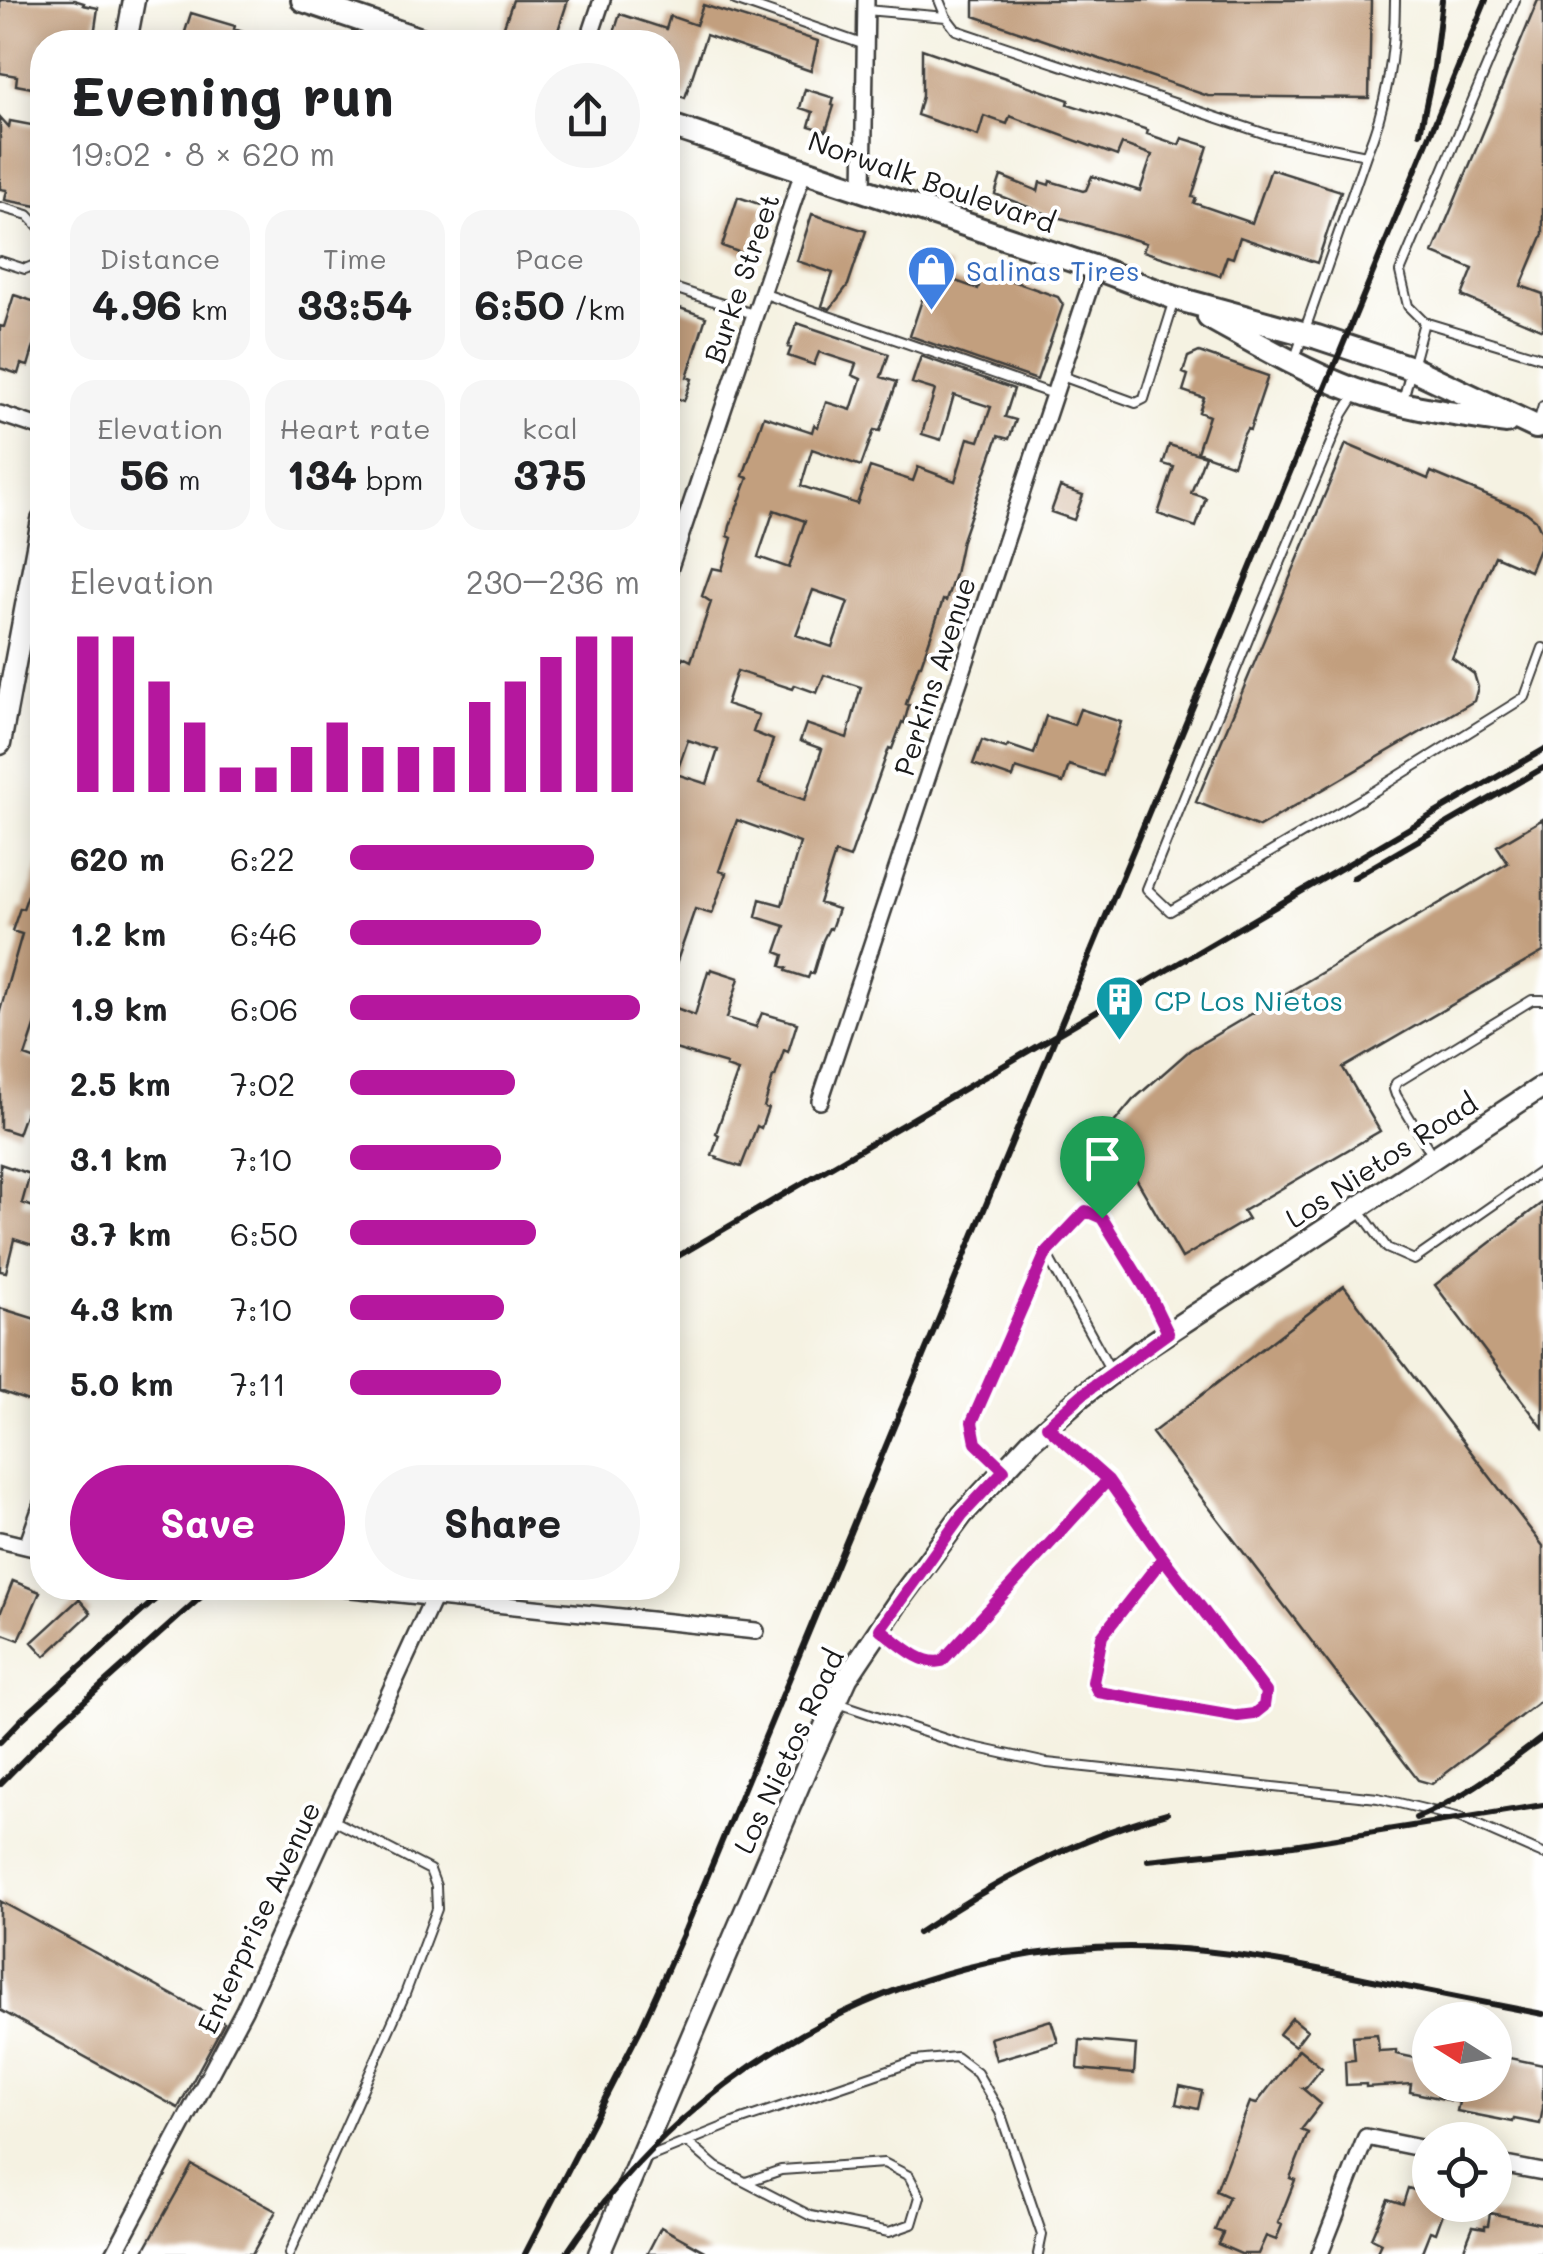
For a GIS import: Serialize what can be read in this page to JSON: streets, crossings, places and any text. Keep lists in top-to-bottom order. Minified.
{"streets":{"main road":["Norwalk Boulevard"],"street":["Burke Street","Perkins Avenue","Los Nietos Road","Enterprise Avenue"]},"crossings":[["Norwalk Boulevard","Burke Street"],["Norwalk Boulevard","Perkins Avenue"]],"places":{"shop":["Salinas Tires"],"building":["CP Los Nietos"]},"north":"left","page":{"heading":["Evening run","19:02 · 8 × 620 m"],"stats":[["Distance","4.96 km"],["Time","33:54"],["Pace","6:50 /km"],["Elevation","56 m"],["Heart rate","134 bpm"],["kcal","375"]],"chart":["Elevation","230–236 m"],"list":[{"name":"620 m","note":"6:22"},{"name":"1.2 km","note":"6:46"},{"name":"1.9 km","note":"6:06"},{"name":"2.5 km","note":"7:02"},{"name":"3.1 km","note":"7:10"},{"name":"3.7 km","note":"6:50"},{"name":"4.3 km","note":"7:10"},{"name":"5.0 km","note":"7:11"}],"buttons":["Save","Share"]}}
